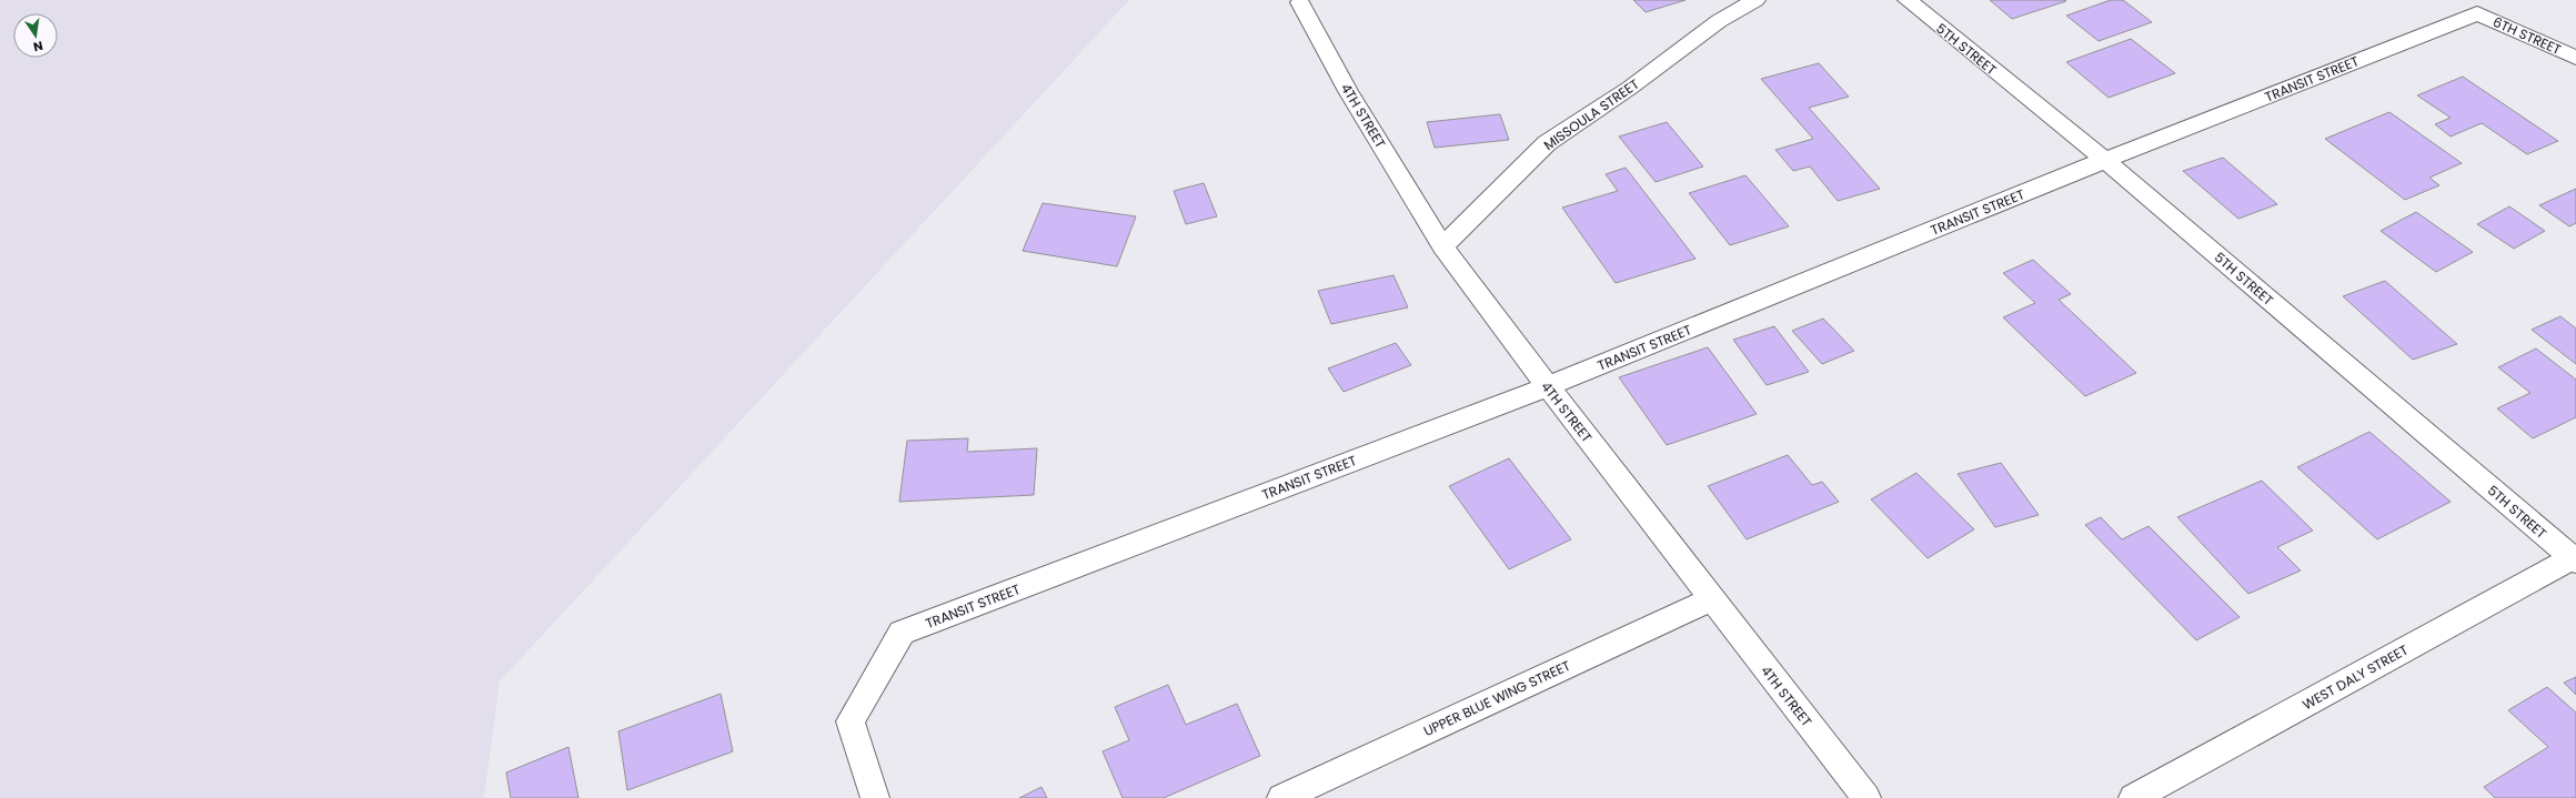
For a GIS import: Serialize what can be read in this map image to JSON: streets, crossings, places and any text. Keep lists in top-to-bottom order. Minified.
{"streets":{"street":["6TH STREET","5TH STREET","TRANSIT STREET","MISSOULA STREET","4TH STREET","WEST DALY STREET","UPPER BLUE WING STREET"]},"crossings":[["6TH STREET","TRANSIT STREET"],["5TH STREET","TRANSIT STREET"],["5TH STREET","WEST DALY STREET"],["TRANSIT STREET","4TH STREET"],["MISSOULA STREET","4TH STREET"],["4TH STREET","UPPER BLUE WING STREET"]],"north":"bottom"}
